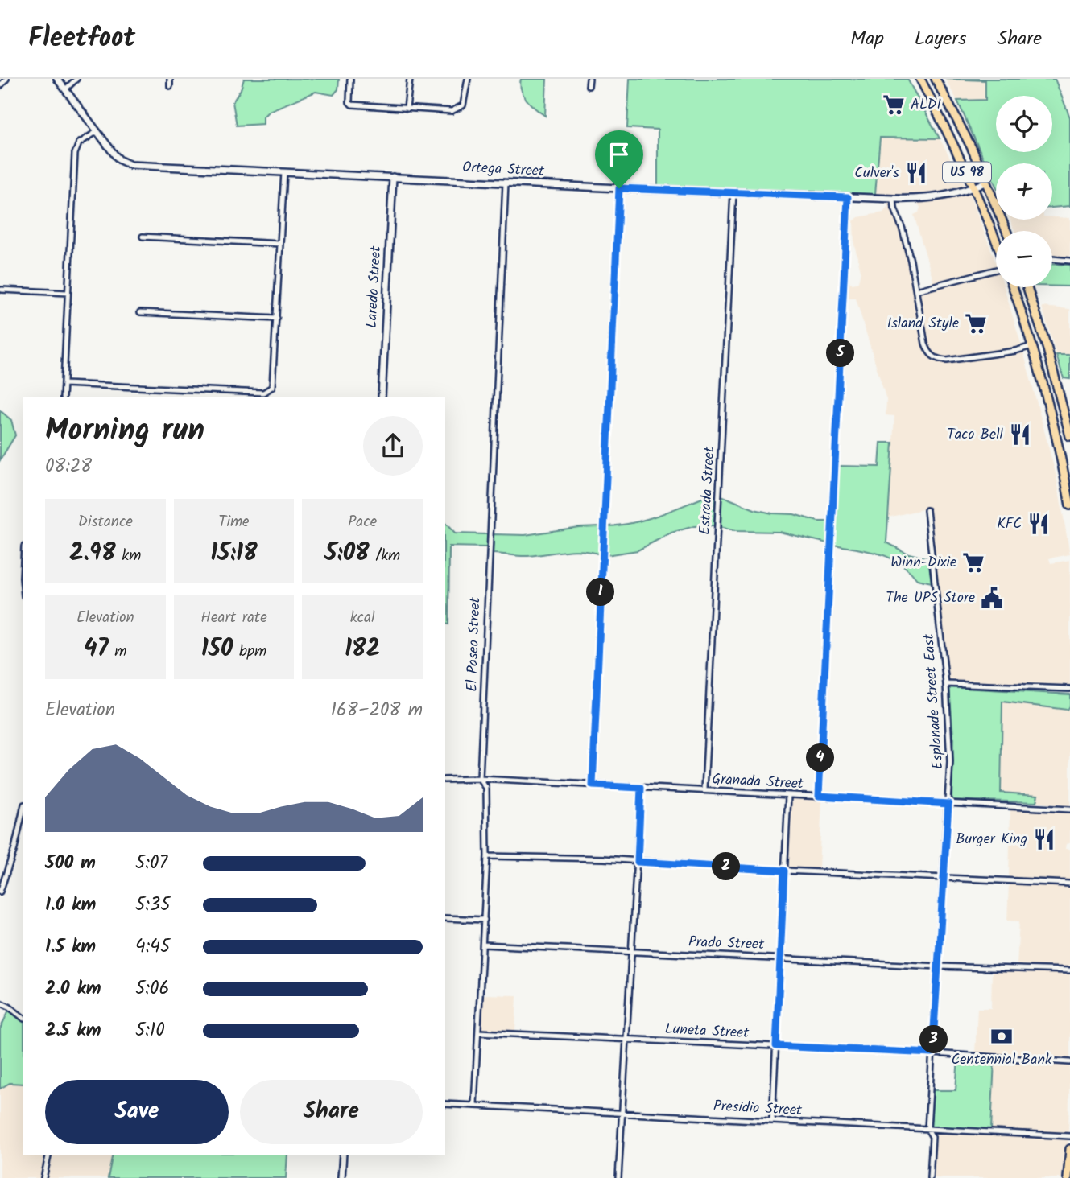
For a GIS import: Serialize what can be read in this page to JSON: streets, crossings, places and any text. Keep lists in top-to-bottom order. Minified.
{"streets":{"highway":["US 98"],"street":["Ortega Street","Laredo Street","Estrada Street","El Paseo Street","Esplanade Street East","Granada Street","Prado Street","Luneta Street","Presidio Street"]},"crossings":[["Ortega Street","US 98"],["Ortega Street","Laredo Street"],["Ortega Street","Estrada Street"],["Ortega Street","El Paseo Street"],["Estrada Street","Granada Street"],["El Paseo Street","Granada Street"],["El Paseo Street","Prado Street"],["El Paseo Street","Luneta Street"],["El Paseo Street","Presidio Street"],["Esplanade Street East","Granada Street"],["Esplanade Street East","Prado Street"],["Esplanade Street East","Luneta Street"],["Esplanade Street East","Presidio Street"]],"places":{"supermarket":["ALDI","Island Style","Winn-Dixie"],"restaurant":["Culver's","Taco Bell","KFC","Burger King"],"public building":["The UPS Store"],"bank":["Centennial Bank"]},"page":{"header":"Fleetfoot","nav":["Map","Layers","Share"],"map_buttons":["+","−"],"pins":["5","1","4","2","3"],"heading":["Morning run","08:28"],"stats":[["Distance","2.98 km"],["Time","15:18"],["Pace","5:08 /km"],["Elevation","47 m"],["Heart rate","150 bpm"],["kcal","182"]],"chart":["Elevation","168–208 m"],"list":[{"name":"500 m","note":"5:07"},{"name":"1.0 km","note":"5:35"},{"name":"1.5 km","note":"4:45"},{"name":"2.0 km","note":"5:06"},{"name":"2.5 km","note":"5:10"}],"buttons":["Save","Share"]}}
